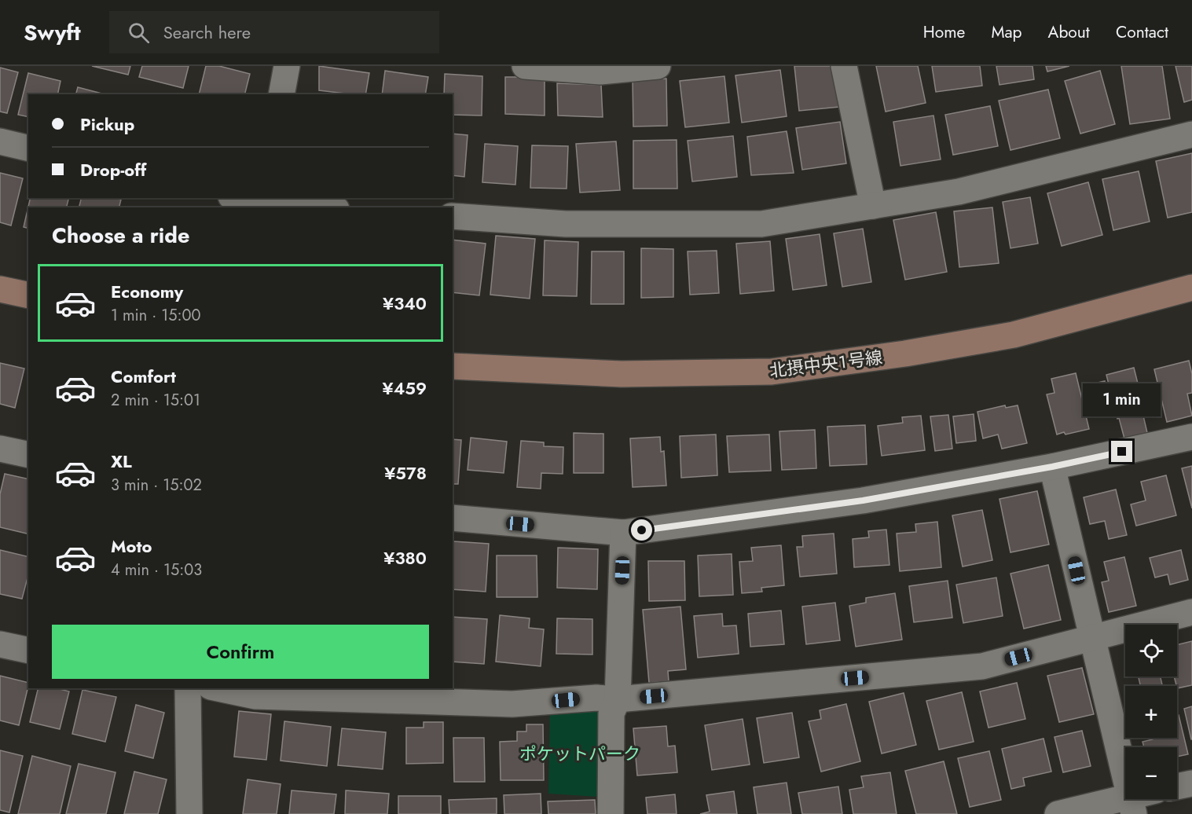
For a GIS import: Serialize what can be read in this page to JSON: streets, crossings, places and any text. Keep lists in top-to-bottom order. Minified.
{"streets":{"street":["北摂中央１号線"]},"parks":["ポケットパーク"],"page":{"header":"Swyft","search":"Search here","nav":["Home","Map","About","Contact"],"banner":["Pickup","Drop-off"],"heading":"Choose a ride","list":[{"name":"Economy","note":"1 min · 15:00","value":"¥340"},{"name":"Comfort","note":"2 min · 15:01","value":"¥459"},{"name":"XL","note":"3 min · 15:02","value":"¥578"},{"name":"Moto","note":"4 min · 15:03","value":"¥380"}],"bubble":"1 min","buttons":"Confirm","map_buttons":["+","−"]}}
